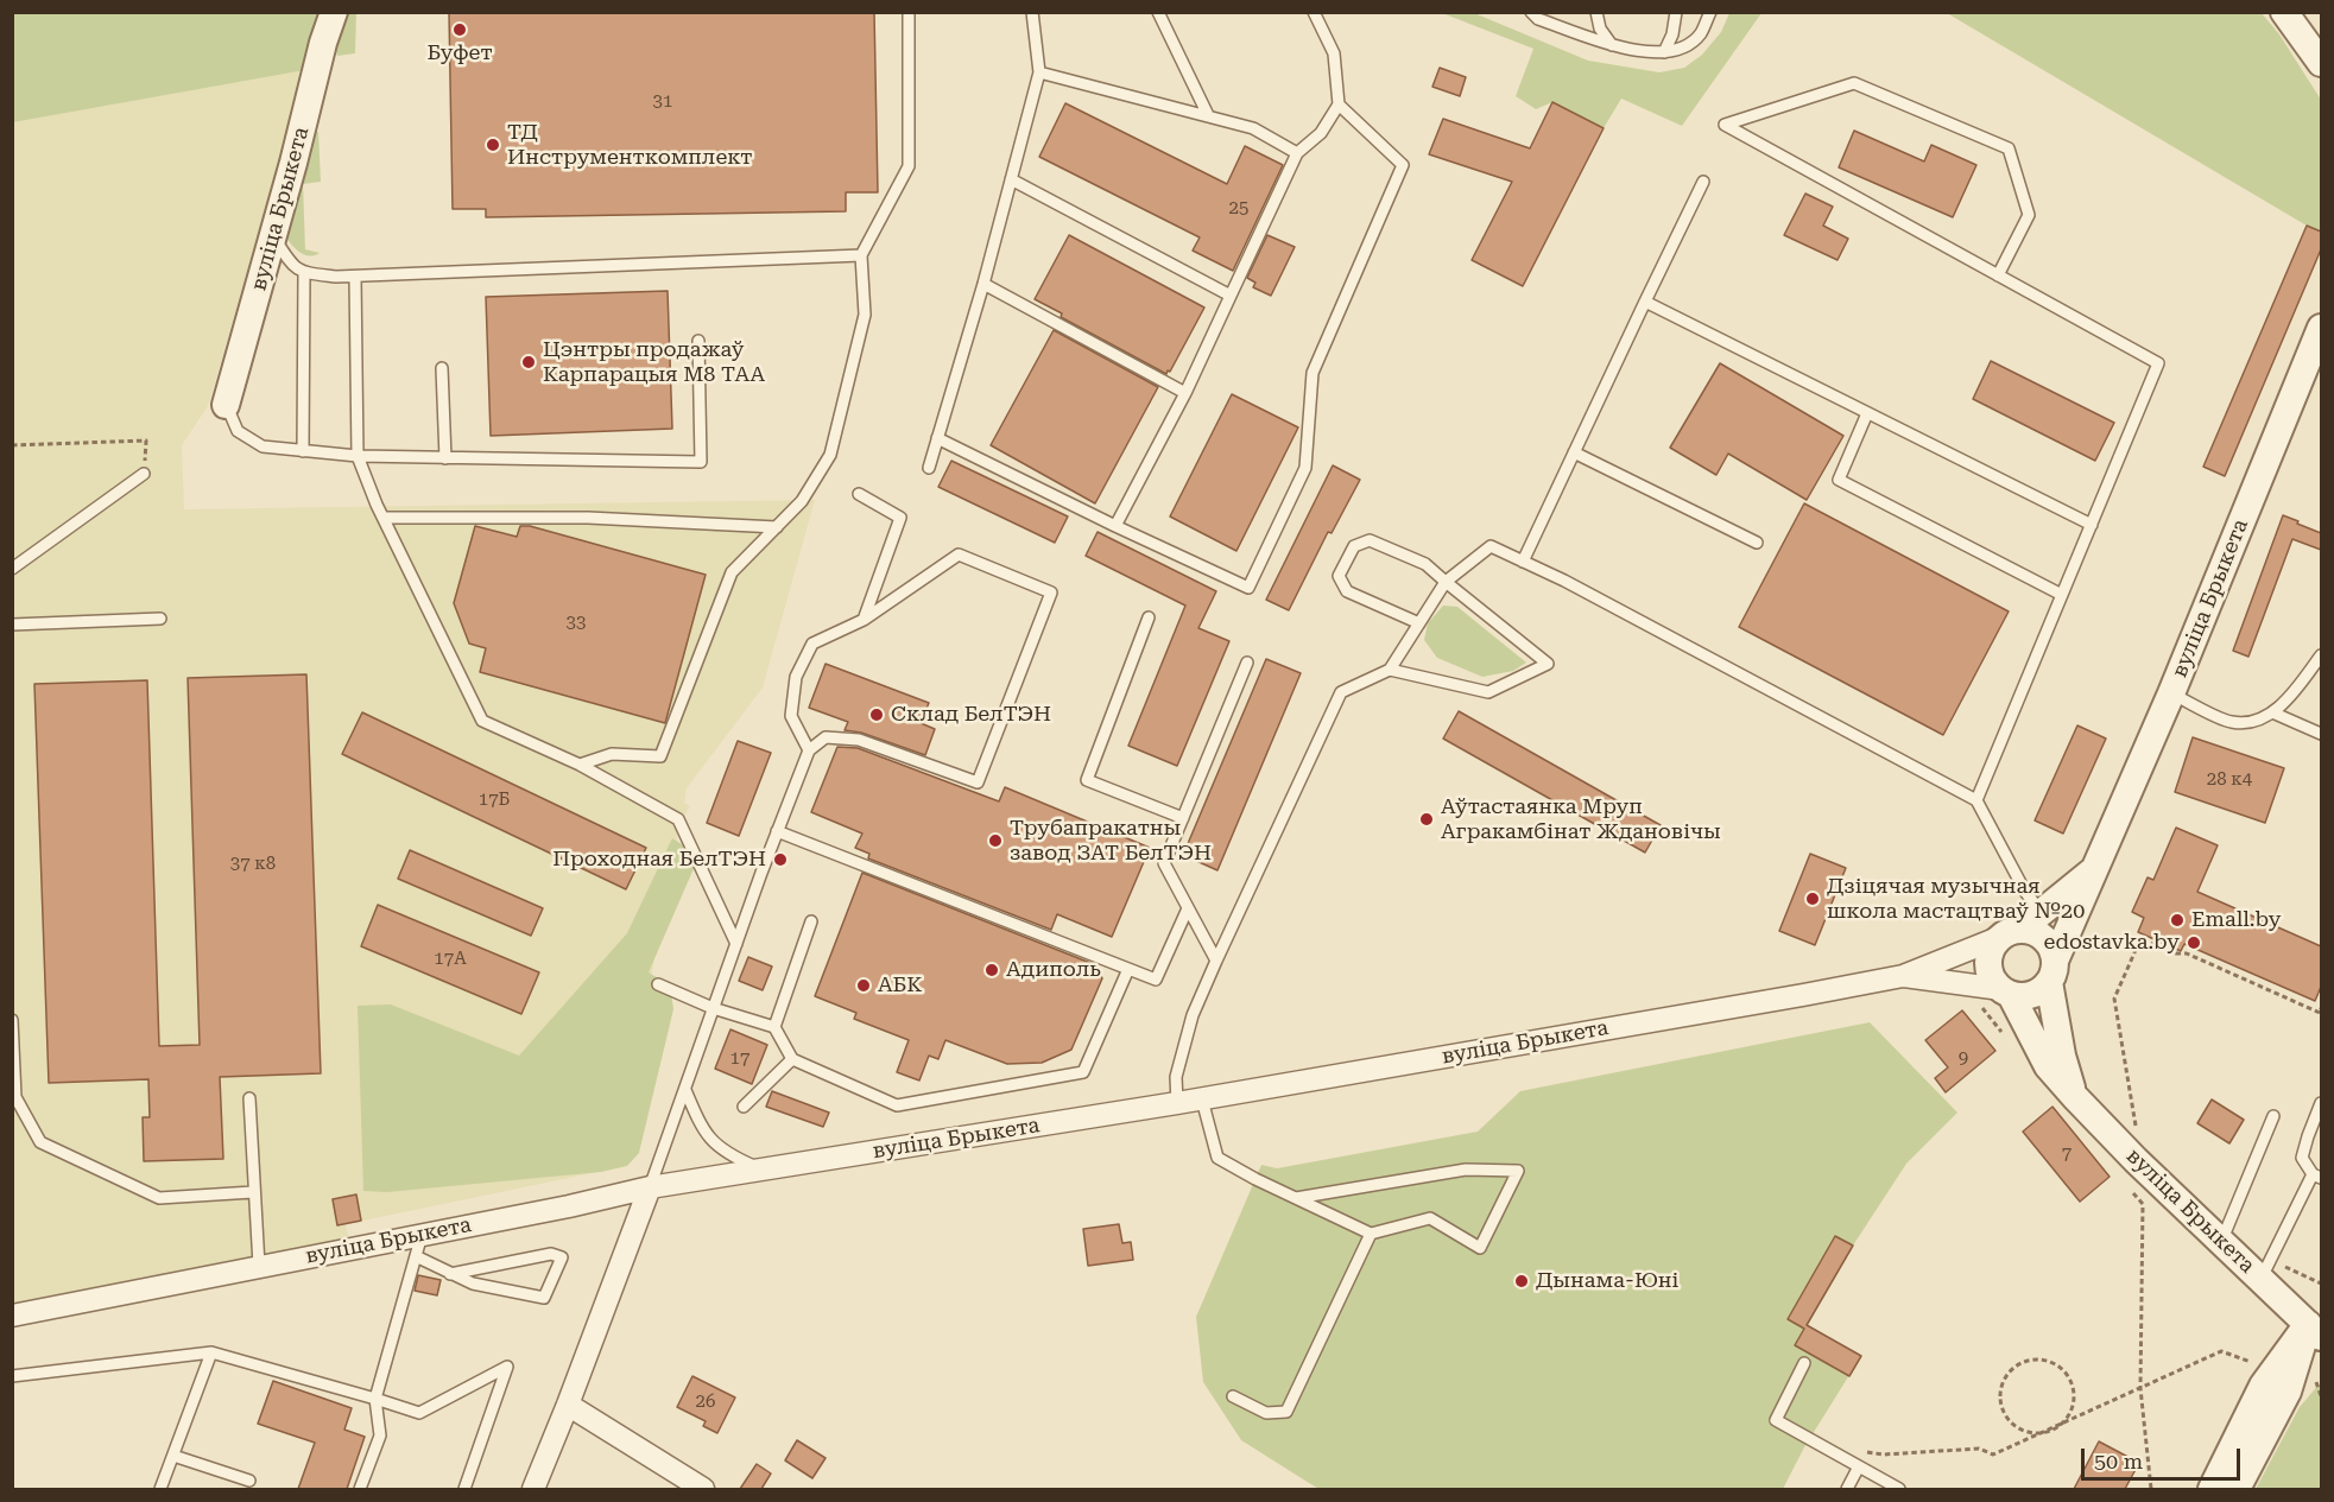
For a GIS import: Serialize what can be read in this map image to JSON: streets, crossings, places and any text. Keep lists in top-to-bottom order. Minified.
{"streets":{"street":["вуліца Брыкета"]},"places":["Буфет","ТД Инструменткомплект","Цэнтры продажаў Карпарацыя М8 ТАА","Склад БелТЭН","Аўтастаянка Мруп Агракамбінат Ждановічы","Трубапракатны завод ЗАТ БелТЭН","Проходная БелТЭН","Дзіцячая музычная школа мастацтваў №20","Emall.by","edostavka.by","Адиполь","АБК","Дынама-Юні"],"house_numbers":["31","25","33","28 к4","17Б","37 к8","17А","17","9","7","26"],"scale_bar":"50 m"}
